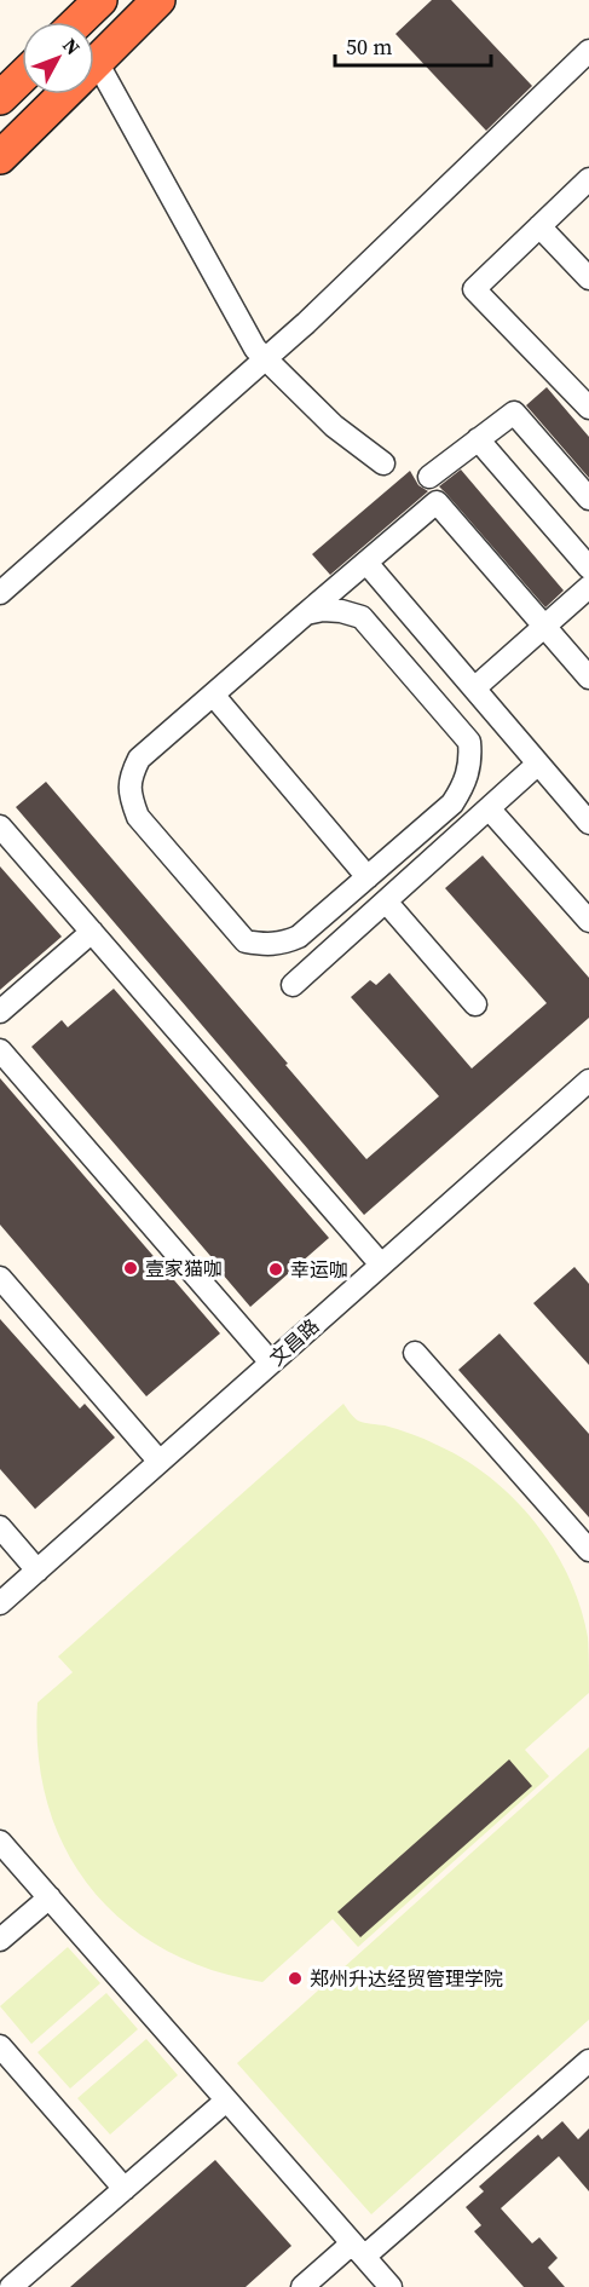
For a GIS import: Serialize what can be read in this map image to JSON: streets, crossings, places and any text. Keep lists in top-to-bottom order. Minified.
{"streets":{"street":["文昌路"]},"places":["壹家猫咖","幸运咖","郑州升达经贸管理学院"],"scale_bar":"50 m","north":"top right"}
